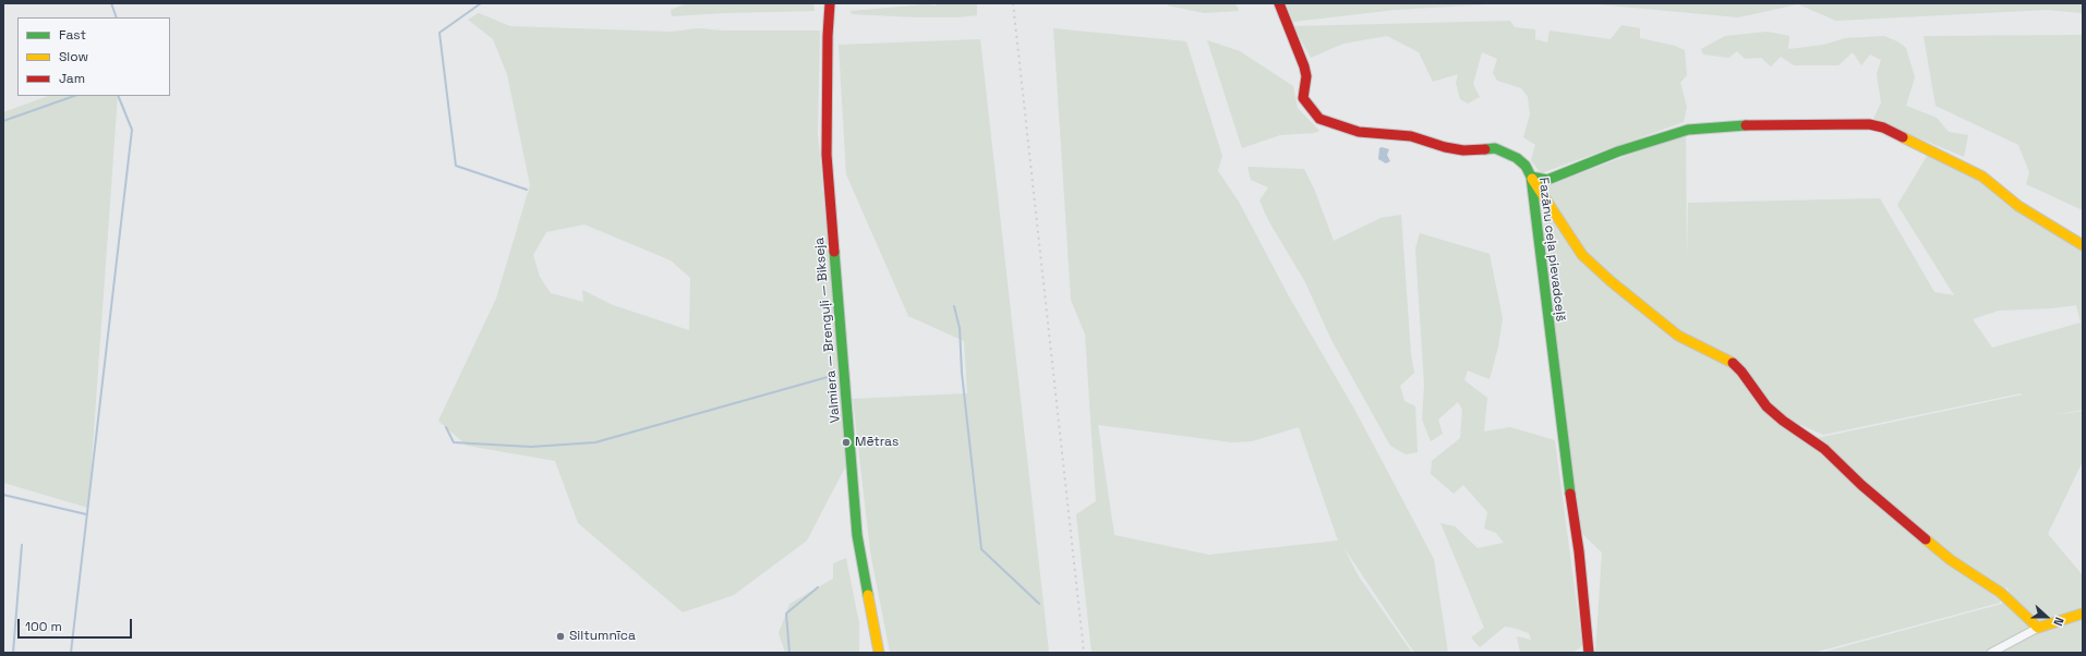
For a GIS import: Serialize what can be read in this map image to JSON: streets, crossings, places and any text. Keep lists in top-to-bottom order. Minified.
{"streets":{"street":["Fazānu ceļa pievadceļš","Valmiera — Brenguļi — Bikseja"]},"places":["Mētras","Siltumnīca"],"legend":["Fast","Slow","Jam"],"scale_bar":"100 m","north":"right"}
